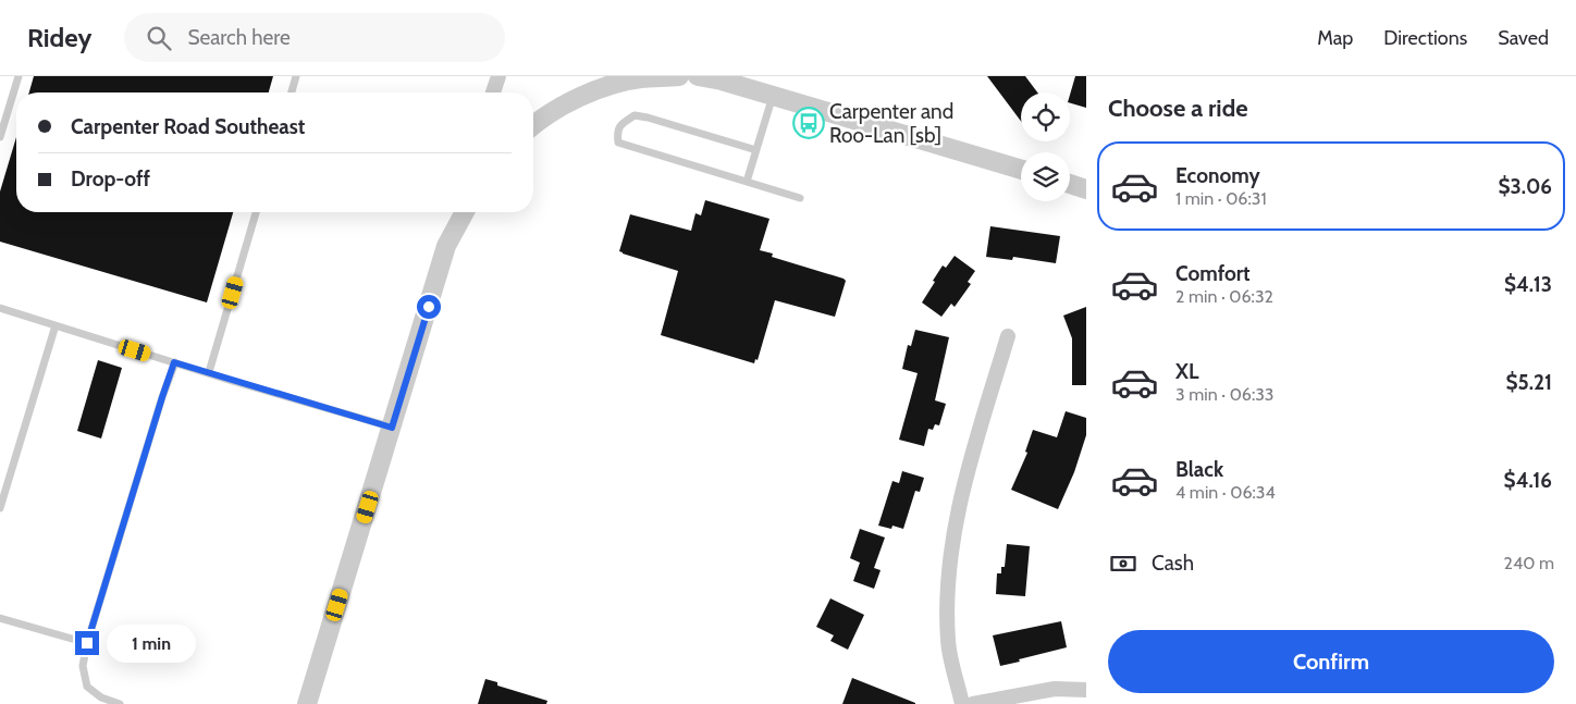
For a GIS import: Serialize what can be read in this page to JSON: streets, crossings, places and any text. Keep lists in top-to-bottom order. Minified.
{"places":{"bus stop":["Carpenter and Roo-Lan [sb]"]},"page":{"header":"Ridey","search":"Search here","nav":["Map","Directions","Saved"],"heading":"Choose a ride","banner":["Carpenter Road Southeast","Drop-off"],"list":[{"name":"Economy","note":"1 min · 06:31","value":"$3.06"},{"name":"Comfort","note":"2 min · 06:32","value":"$4.13"},{"name":"XL","note":"3 min · 06:33","value":"$5.21"},{"name":"Black","note":"4 min · 06:34","value":"$4.16"}],"pay":["Cash","240 m"],"buttons":"Confirm","bubble":"1 min"}}
